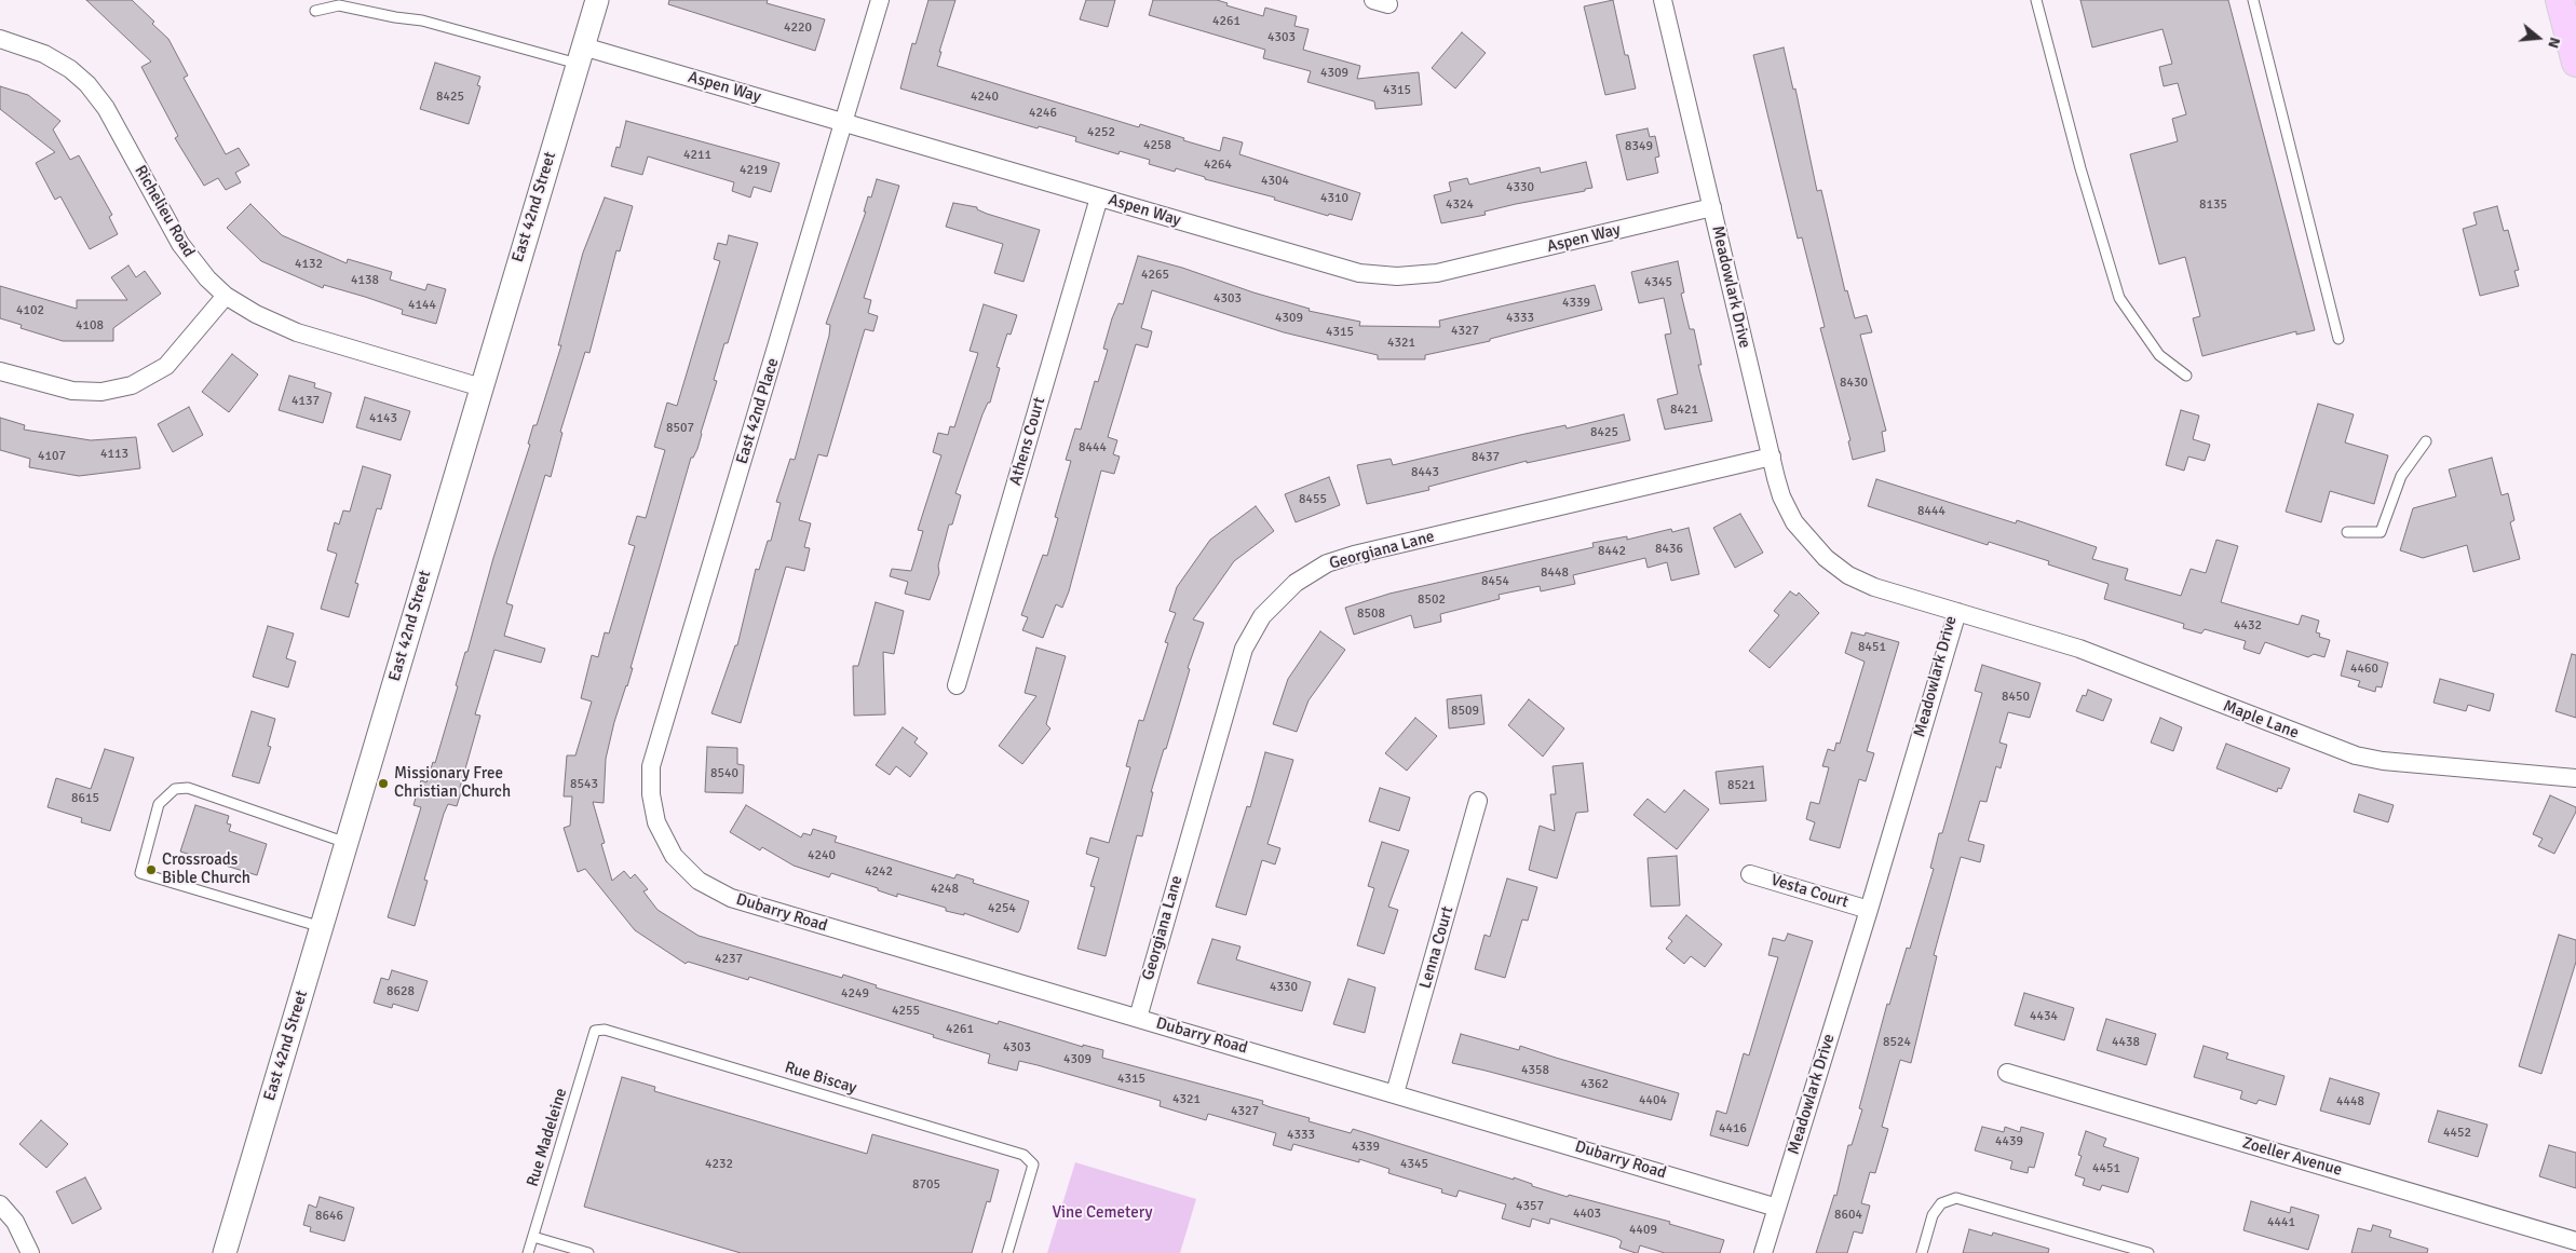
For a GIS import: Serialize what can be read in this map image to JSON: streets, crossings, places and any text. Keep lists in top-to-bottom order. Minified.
{"streets":{"street":["Aspen Way","East 42nd Street","Richelieu Road","Meadowlark Drive","East 42nd Place","Athens Court","Georgiana Lane","Maple Lane","Vesta Court","Dubarry Road","Lenna Court","Zoeller Avenue"],"lane":["Rue Biscay","Rue Madeleine"]},"crossings":[["Aspen Way","East 42nd Street"],["Aspen Way","Meadowlark Drive"],["Aspen Way","East 42nd Place"],["Aspen Way","Athens Court"],["East 42nd Street","Richelieu Road"],["Meadowlark Drive","Georgiana Lane"],["Meadowlark Drive","Maple Lane"],["Meadowlark Drive","Vesta Court"],["Meadowlark Drive","Dubarry Road"],["East 42nd Place","Dubarry Road"],["Georgiana Lane","Dubarry Road"],["Dubarry Road","Lenna Court"],["Rue Biscay","Rue Madeleine"]],"parks":["Vine Cemetery"],"places":["Missionary Free Christian Church","Crossroads Bible Church"],"house_numbers":["4261","4220","4303","4309","4315","8425","4240","4246","4252","4258","8349","4211","4264","4219","4304","4330","4310","4324","8135","4132","4265","4138","4345","4303","4339","4144","4102","4309","4333","4108","4327","4315","4321","8430","4137","8421","4143","8507","8425","8444","4113","4107","8437","8443","8455","8444","8436","8442","8448","8454","8502","8508","4432","8451","4460","8450","8509","8540","8543","8521","8615","4240","4242","4248","4254","4237","4330","8628","4249","4255","4434","4261","8524","4438","4303","4309","4358","4315","4362","4321","4404","4448","4327","4416","4452","4333","4439","4339","4232","4345","4451","8705","4357","4403","8604","8646","4441","4409"],"north":"right"}
